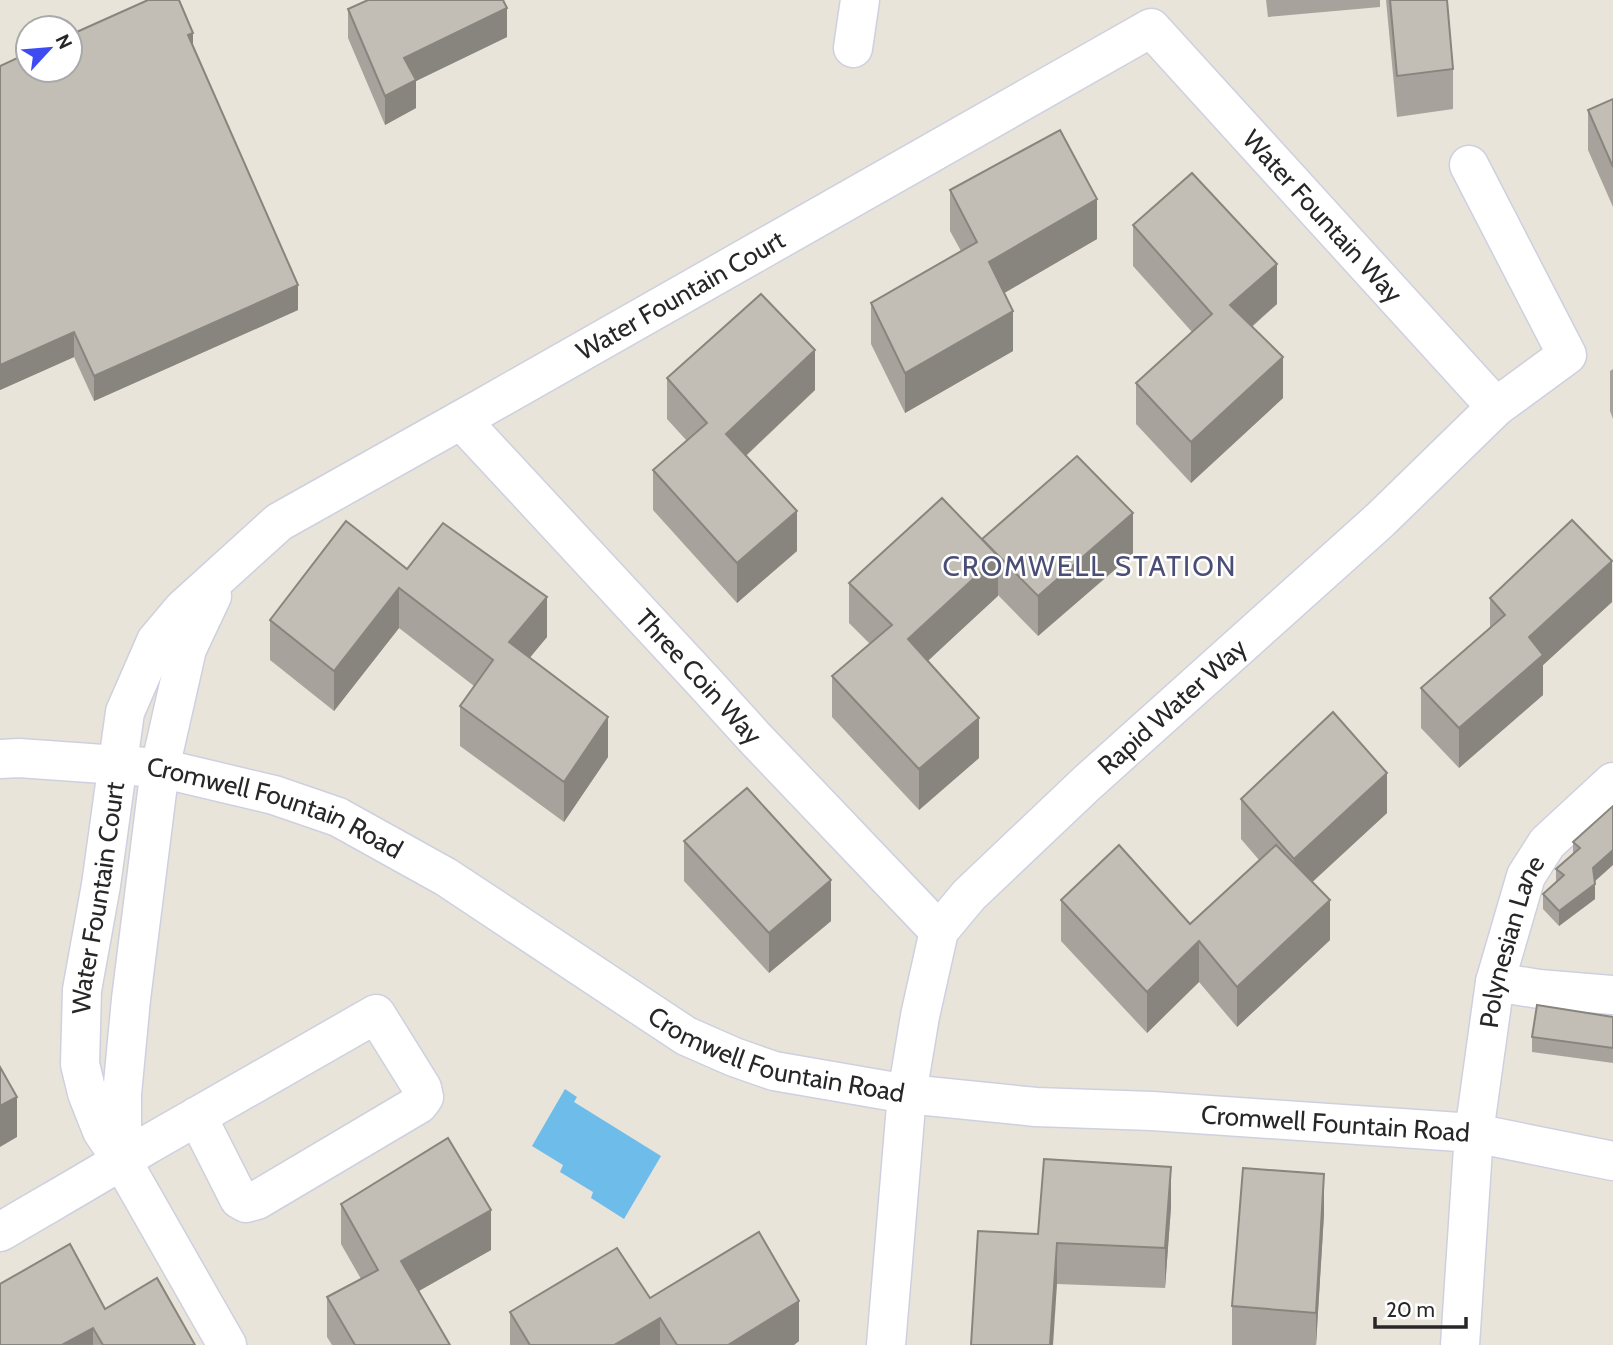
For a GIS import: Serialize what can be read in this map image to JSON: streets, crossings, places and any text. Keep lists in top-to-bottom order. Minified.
{"streets":{"street":["Water Fountain Way","Water Fountain Court","Three Coin Way","Rapid Water Way","Cromwell Fountain Road","Polynesian Lane"]},"crossings":[["Water Fountain Way","Water Fountain Court"],["Water Fountain Way","Rapid Water Way"],["Water Fountain Court","Three Coin Way"],["Water Fountain Court","Cromwell Fountain Road"],["Three Coin Way","Rapid Water Way"],["Rapid Water Way","Cromwell Fountain Road"],["Cromwell Fountain Road","Polynesian Lane"]],"districts":["CROMWELL STATION"],"scale_bar":"20 m","north":"top right"}
